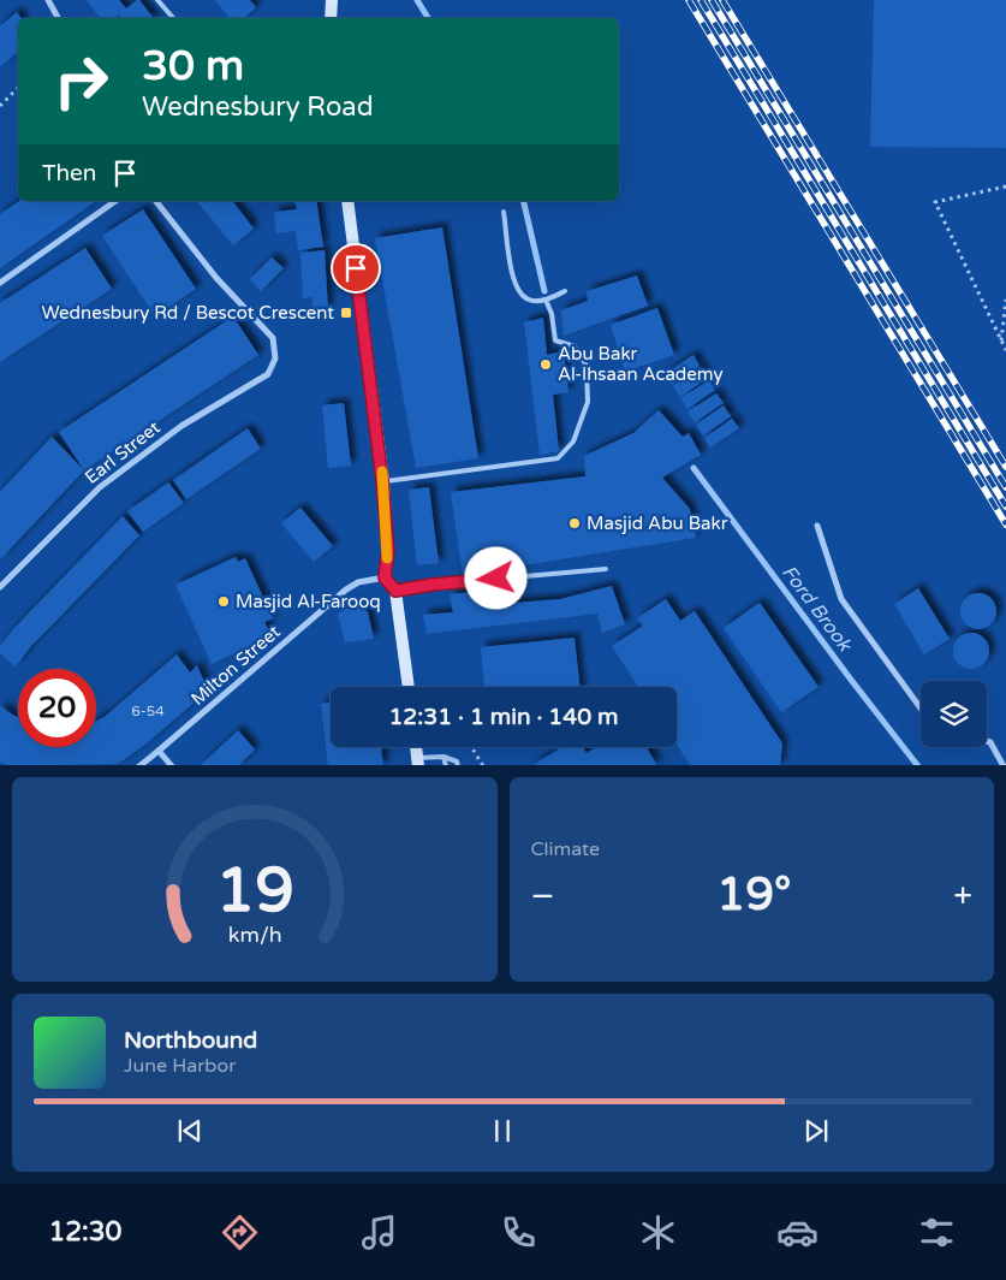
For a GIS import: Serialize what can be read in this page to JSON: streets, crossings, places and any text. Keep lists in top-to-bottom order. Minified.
{"streets":{"street":["Earl Street","Milton Street"]},"water":["Ford Brook"],"places":{"transit":["Wednesbury Rd / Bescot Crescent"],"other":["Abu Bakr Al-Ihsaan Academy","Masjid Abu Bakr","Masjid Al-Farooq"]},"house_numbers":["6-54"],"page":{"turn":["30 m","Wednesbury Road"],"then":"Then","limit":"20","trip":"12:31 · 1 min · 140 m","tile":"Climate","heat":["−","19°","+"],"song":["Northbound","June Harbor"],"tabs":"12:30","gauge":["19","km/h"]}}
